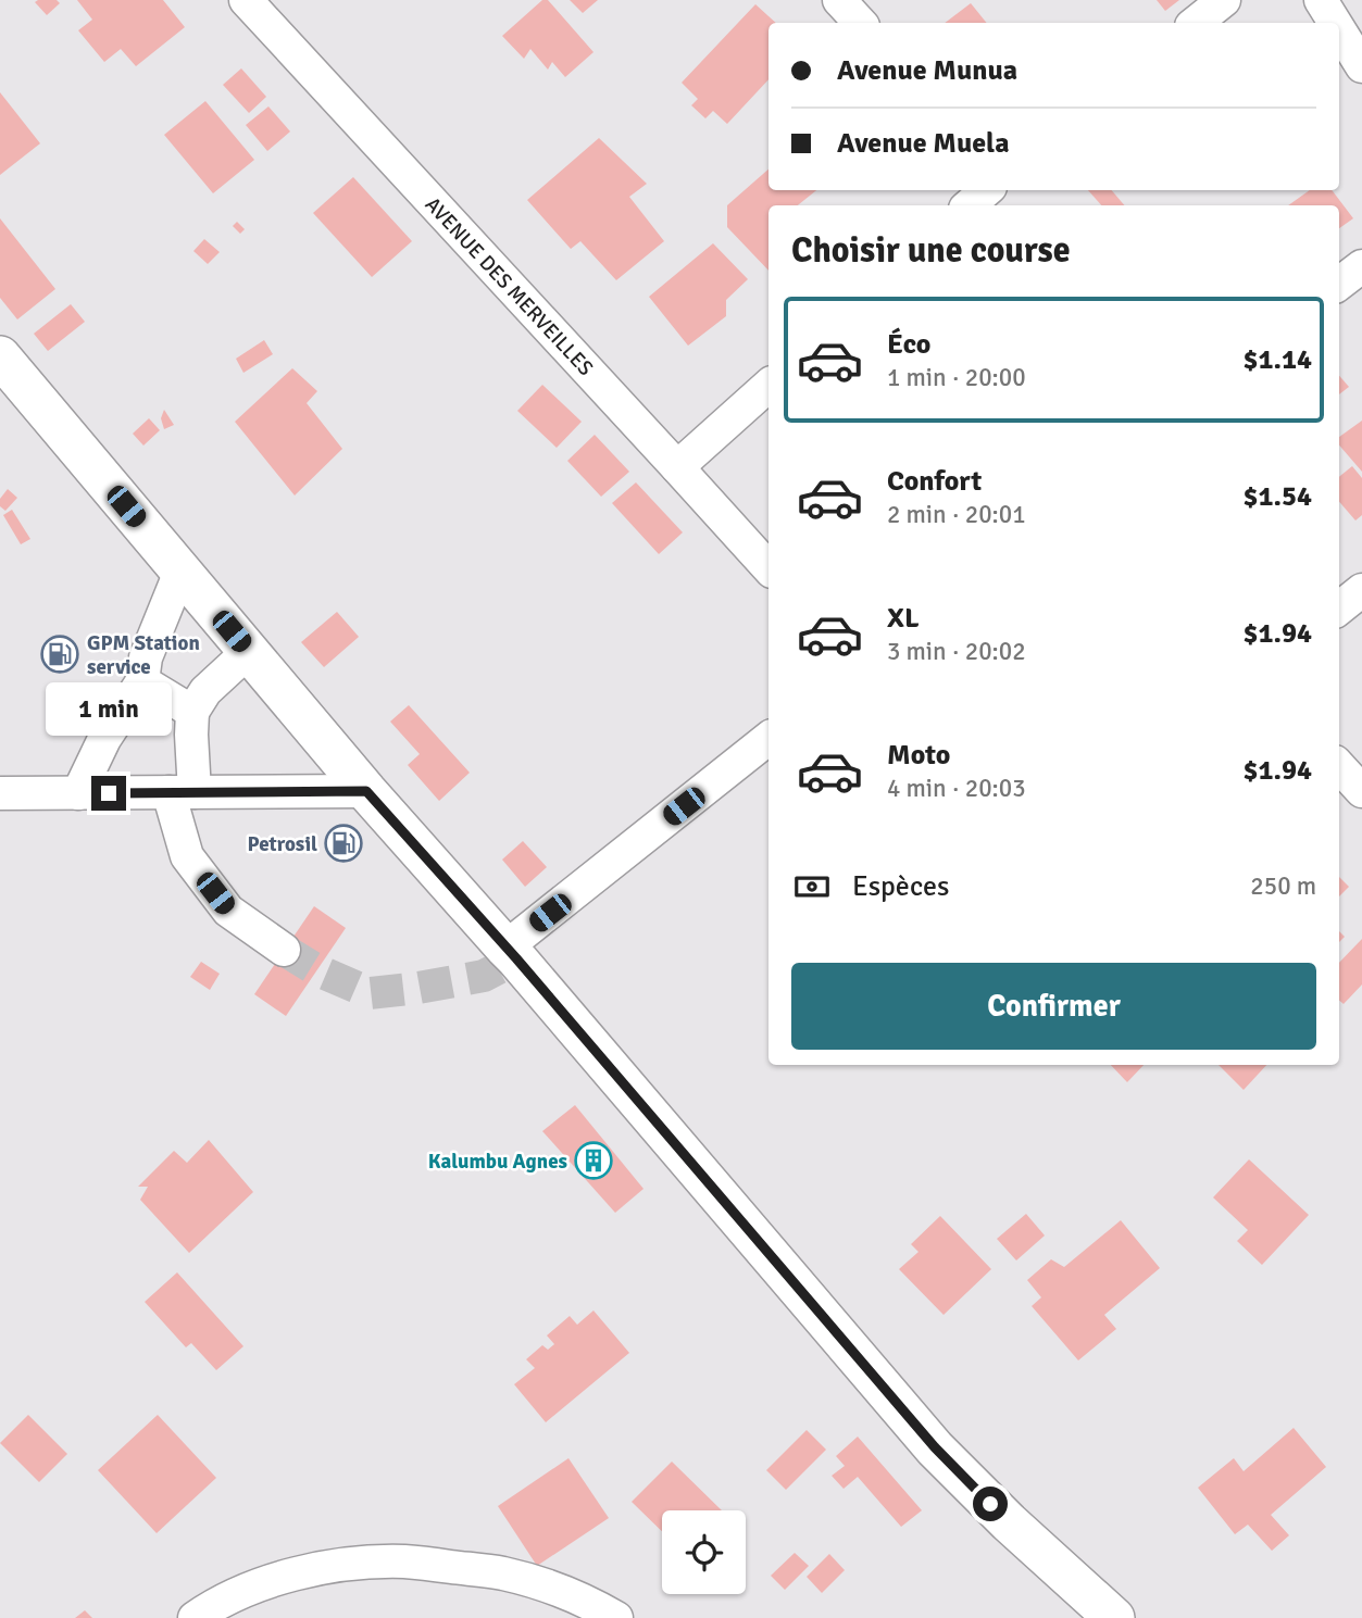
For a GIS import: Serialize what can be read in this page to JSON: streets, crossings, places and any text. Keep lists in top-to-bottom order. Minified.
{"streets":{"street":["AVENUE DES MERVEILLES"]},"places":{"fuel station":["GPM Station service","Petrosil"],"building":["Kalumbu Agnes"]},"page":{"banner":["Avenue Munua","Avenue Muela"],"heading":"Choisir une course","list":[{"name":"Éco","note":"1 min · 20:00","value":"$1.14"},{"name":"Confort","note":"2 min · 20:01","value":"$1.54"},{"name":"XL","note":"3 min · 20:02","value":"$1.94"},{"name":"Moto","note":"4 min · 20:03","value":"$1.94"}],"bubble":"1 min","pay":["Espèces","250 m"],"buttons":"Confirmer"}}
